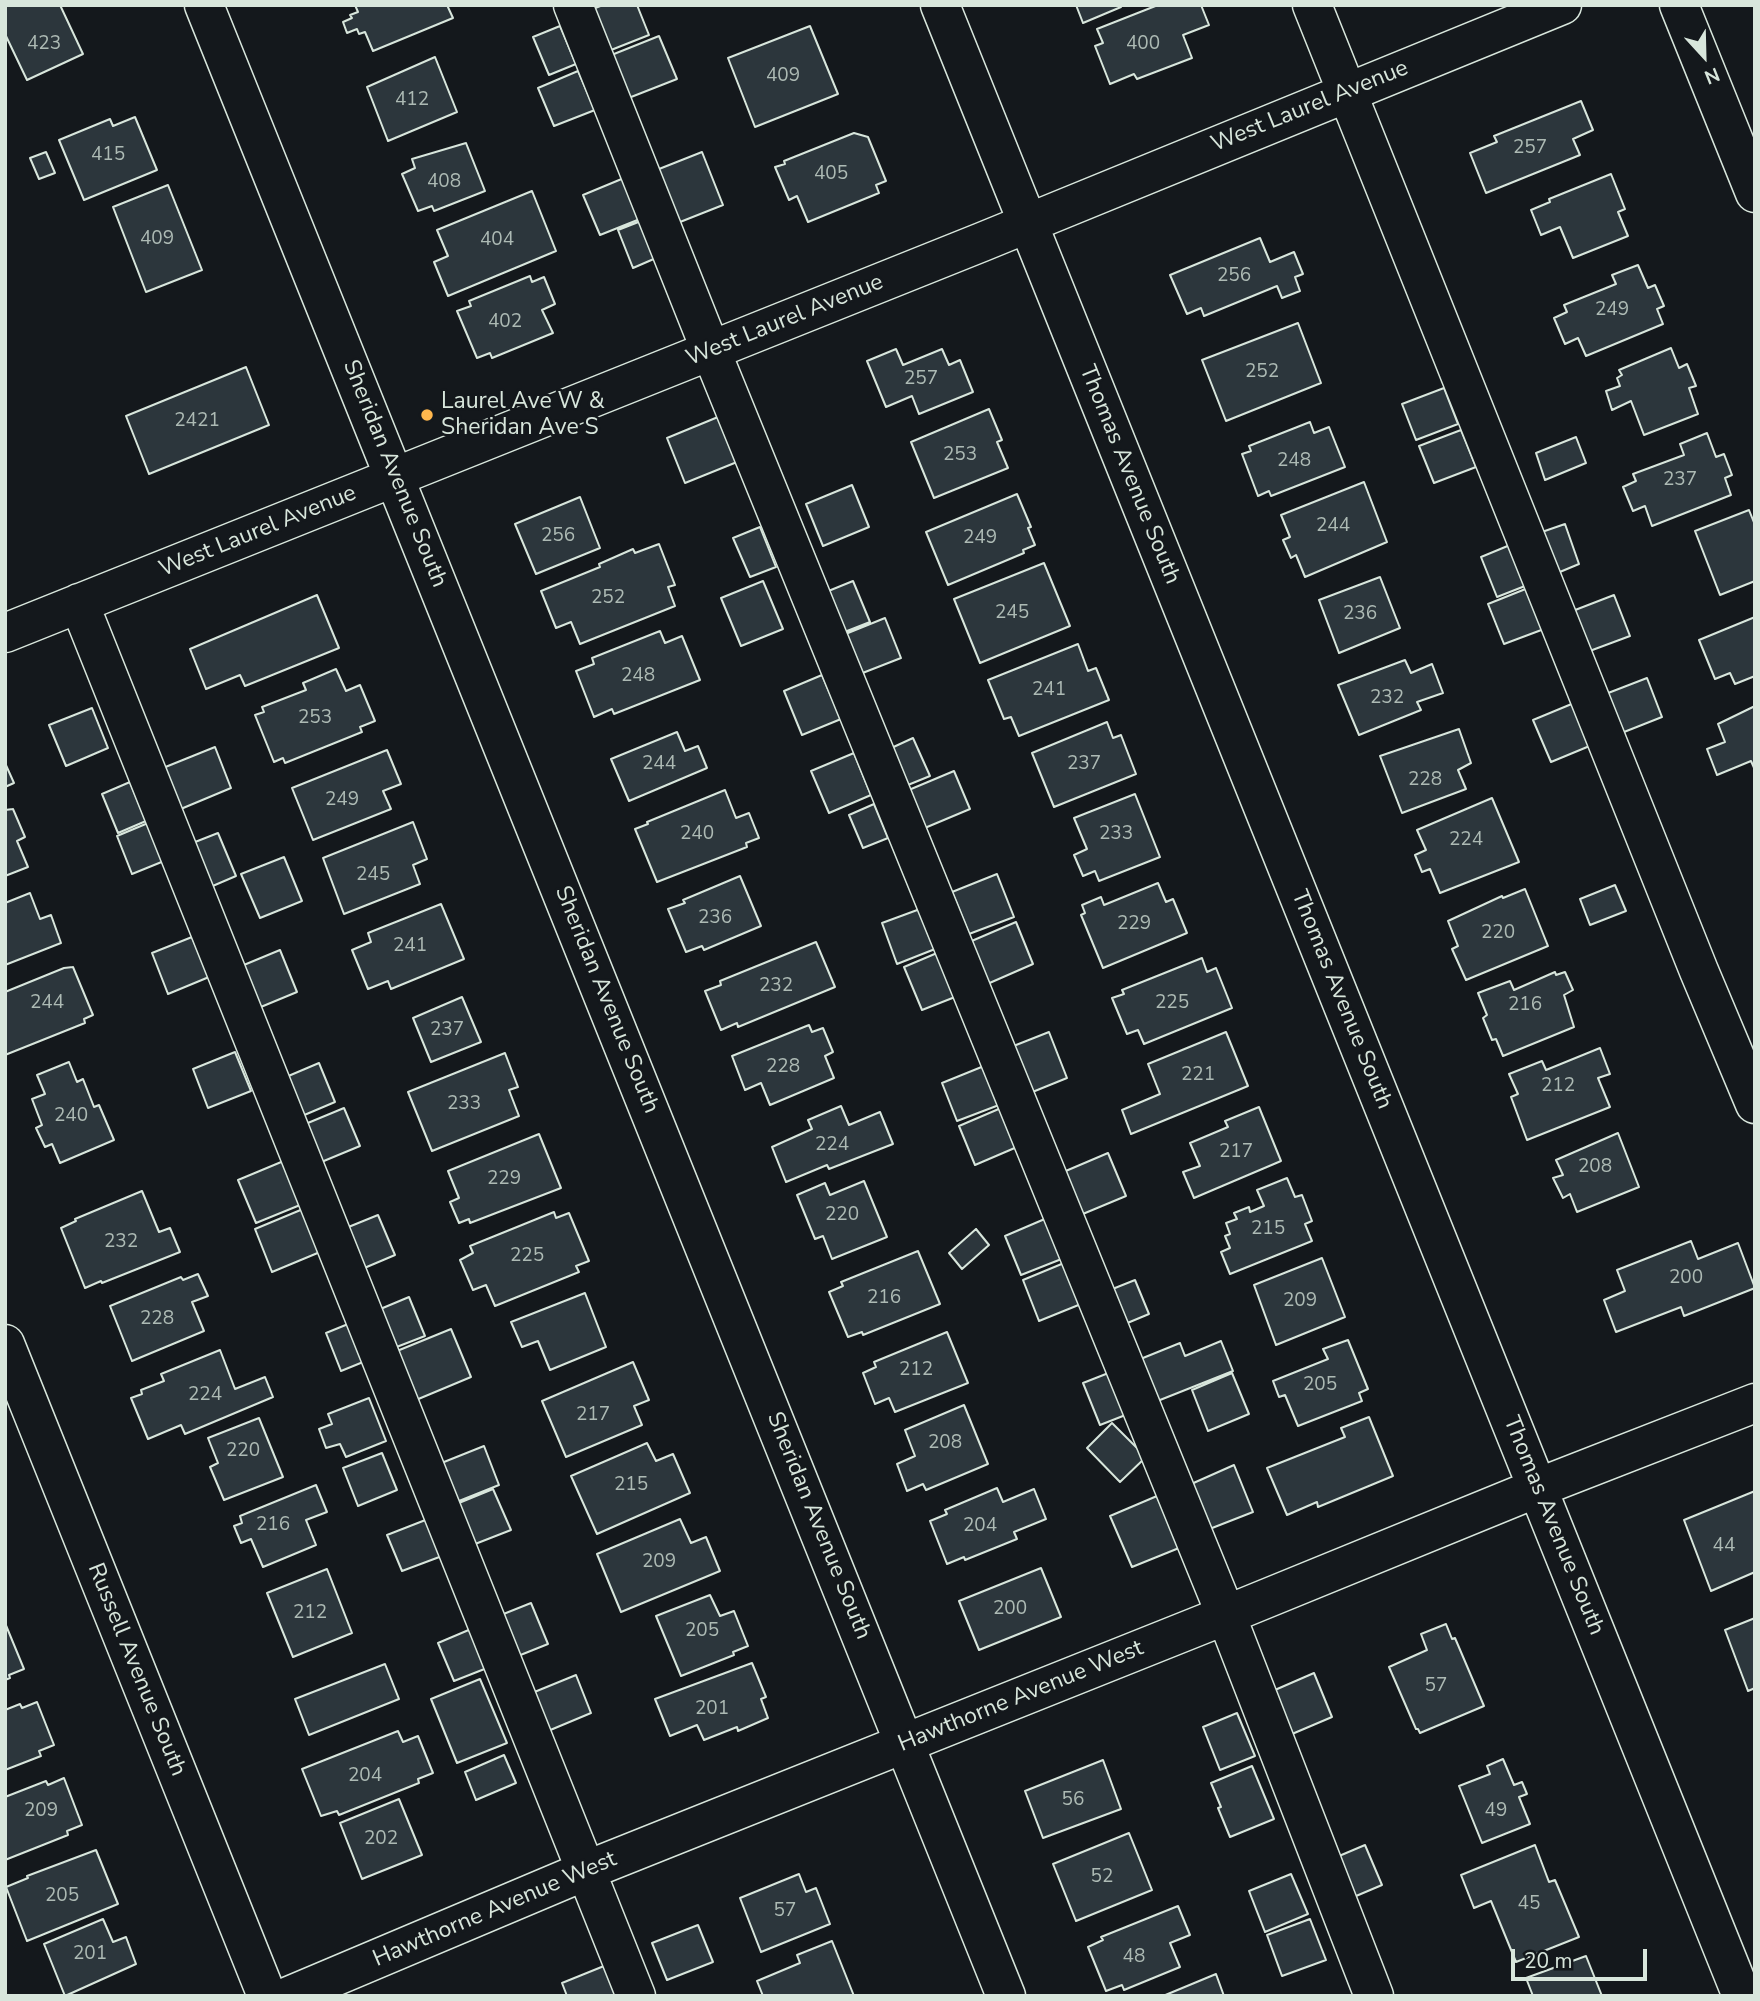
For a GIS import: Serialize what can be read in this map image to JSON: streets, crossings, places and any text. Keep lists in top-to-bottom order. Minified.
{"streets":{"street":["West Laurel Avenue","Sheridan Avenue South","Thomas Avenue South","Russell Avenue South","Hawthorne Avenue West"]},"crossings":[["West Laurel Avenue","Sheridan Avenue South"],["West Laurel Avenue","Thomas Avenue South"],["Sheridan Avenue South","Hawthorne Avenue West"],["Thomas Avenue South","Hawthorne Avenue West"]],"places":["Laurel Ave W & Sheridan Ave S"],"house_numbers":["423","400","409","412","257","415","405","408","409","404","256","249","402","252","257","2421","253","248","237","244","256","249","252","245","236","248","241","232","253","244","237","228","249","240","233","224","245","236","229","220","241","232","244","225","216","237","228","221","212","233","240","224","217","208","229","220","215","232","225","200","216","209","228","212","205","224","217","208","220","215","216","204","44","209","200","212","205","57","201","204","56","209","49","202","52","205","45","57","201","48"],"scale_bar":"20 m","north":"bottom"}
